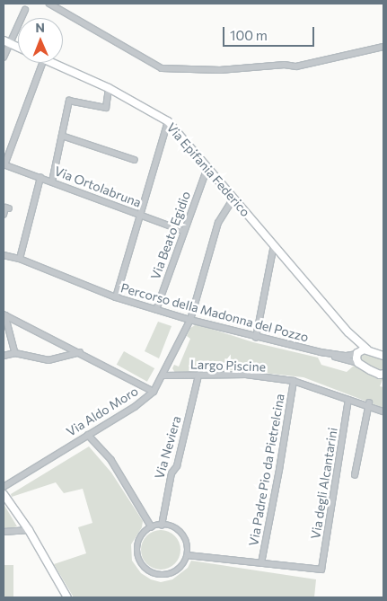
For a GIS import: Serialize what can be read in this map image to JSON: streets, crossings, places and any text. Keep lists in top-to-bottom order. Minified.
{"streets":{"main road":["Via Epifania Federico"],"street":["Via Ortolabruna","Via Beato Egidio","Percorso della Madonna del Pozzo","Largo Piscine","Via Aldo Moro","Via Neviera","Via Padre Pio da Pietrelcina","Via degli Alcantarini"]},"crossings":[["Via Epifania Federico","Via Beato Egidio"],["Via Epifania Federico","Via Aldo Moro"],["Via Ortolabruna","Via Beato Egidio"],["Via Beato Egidio","Percorso della Madonna del Pozzo"],["Percorso della Madonna del Pozzo","Via Aldo Moro"],["Largo Piscine","Via Aldo Moro"],["Largo Piscine","Via Neviera"],["Largo Piscine","Via Padre Pio da Pietrelcina"],["Largo Piscine","Via degli Alcantarini"],["Via Neviera","Via Padre Pio da Pietrelcina"],["Via Padre Pio da Pietrelcina","Via degli Alcantarini"]],"scale_bar":"100 m","north":"top"}
